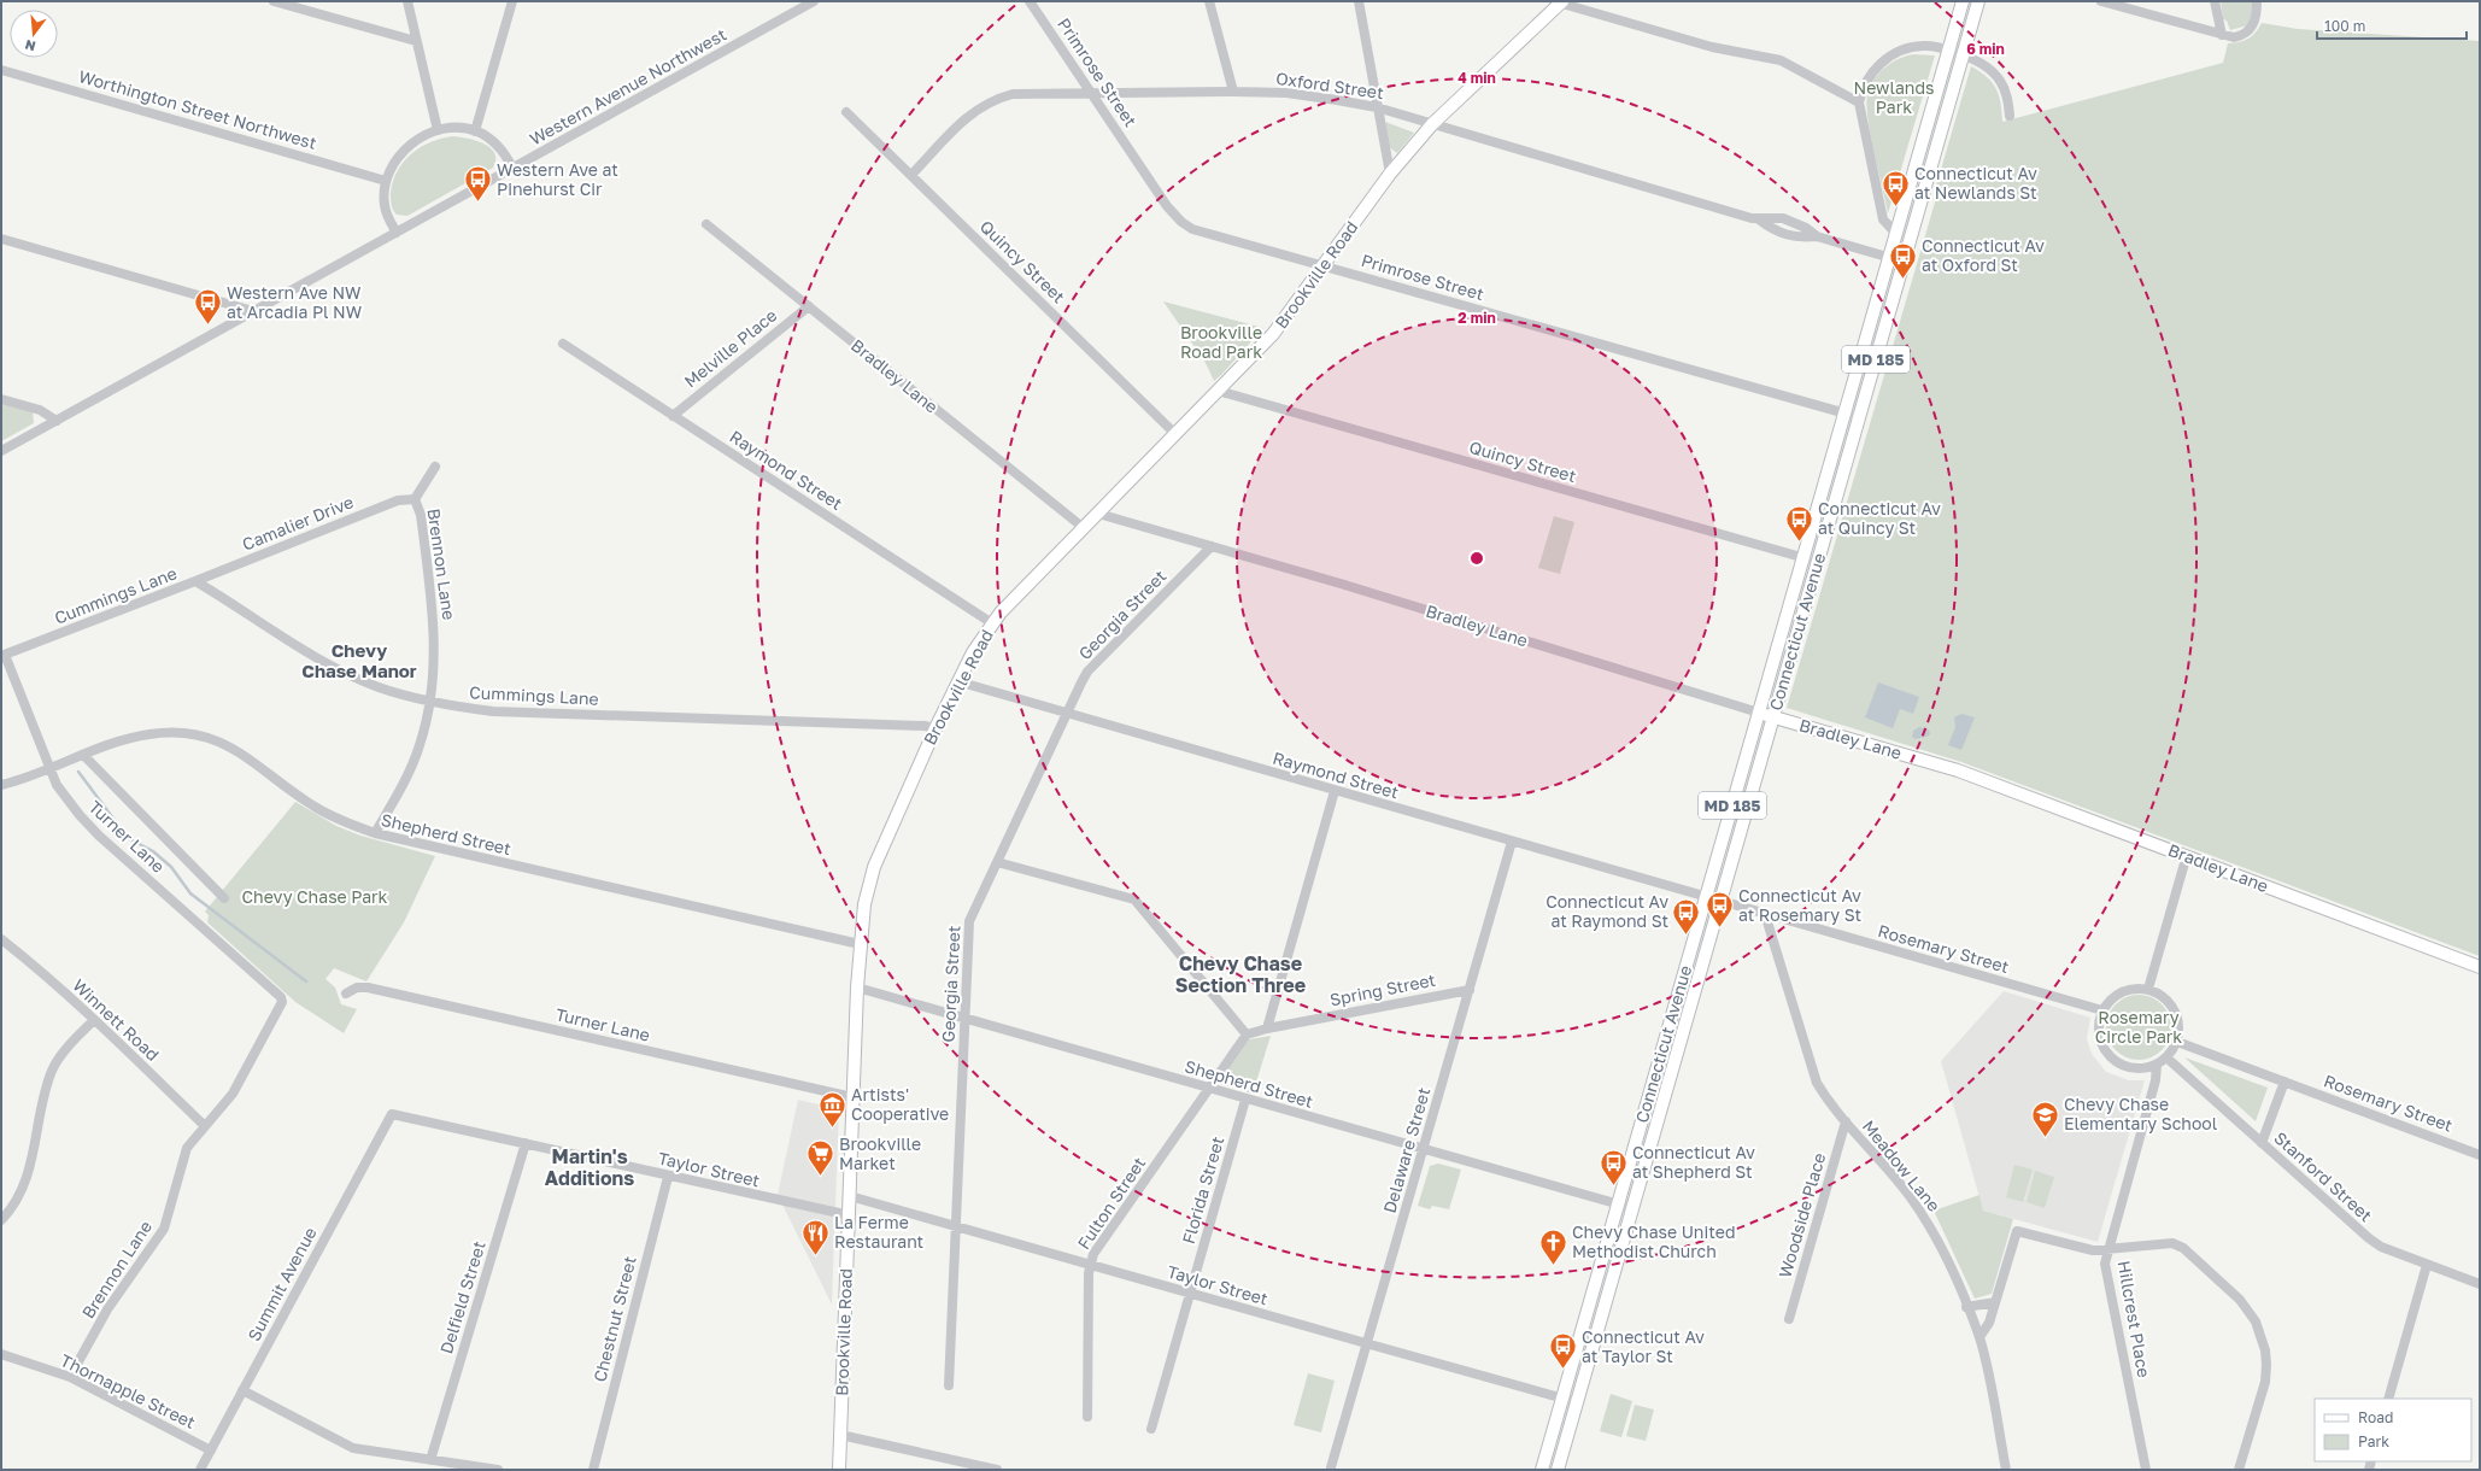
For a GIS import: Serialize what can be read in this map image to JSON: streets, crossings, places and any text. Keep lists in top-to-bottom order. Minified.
{"streets":{"main road":["Brookville Road","MD 185","Bradley Lane","Connecticut Avenue"],"street":["Primrose Street","Oxford Street","Western Avenue Northwest","Worthington Street Northwest","Quincy Street","Melville Place","Raymond Street","Camalier Drive","Brennon Lane","Cummings Lane","Georgia Street","Shepherd Street","Turner Lane","Rosemary Street","Spring Street","Winnett Road","Delaware Street","Meadow Lane","Taylor Street","Stanford Street","Florida Street","Fulton Street","Woodside Place","Summit Avenue","Delfield Street","Chestnut Street","Hillcrest Place","Thornapple Street"]},"crossings":[["Primrose Street","Oxford Street"],["Primrose Street","Brookville Road"],["Primrose Street","Connecticut Avenue"],["Oxford Street","Quincy Street"],["Oxford Street","Brookville Road"],["Oxford Street","Connecticut Avenue"],["Quincy Street","Brookville Road"],["Quincy Street","Connecticut Avenue"],["Brookville Road","Bradley Lane"],["Brookville Road","Raymond Street"],["Brookville Road","Cummings Lane"],["Brookville Road","Shepherd Street"],["Brookville Road","Turner Lane"],["Brookville Road","Taylor Street"],["Melville Place","Bradley Lane"],["Melville Place","Raymond Street"],["Bradley Lane","Georgia Street"],["Bradley Lane","Connecticut Avenue"],["Raymond Street","Georgia Street"],["Raymond Street","Connecticut Avenue"],["Raymond Street","Delaware Street"],["Camalier Drive","Brennon Lane"],["Camalier Drive","Cummings Lane"],["Brennon Lane","Cummings Lane"],["Brennon Lane","Shepherd Street"],["Brennon Lane","Turner Lane"],["Brennon Lane","Winnett Road"],["Brennon Lane","Thornapple Street"],["Cummings Lane","Turner Lane"],["Georgia Street","Shepherd Street"],["Georgia Street","Taylor Street"],["Connecticut Avenue","Shepherd Street"],["Connecticut Avenue","Rosemary Street"],["Connecticut Avenue","Taylor Street"],["Shepherd Street","Turner Lane"],["Shepherd Street","Delaware Street"],["Shepherd Street","Florida Street"],["Shepherd Street","Fulton Street"],["Rosemary Street","Meadow Lane"],["Rosemary Street","Stanford Street"],["Rosemary Street","Hillcrest Place"],["Spring Street","Delaware Street"],["Spring Street","Fulton Street"],["Delaware Street","Taylor Street"],["Meadow Lane","Woodside Place"],["Taylor Street","Florida Street"],["Taylor Street","Fulton Street"],["Taylor Street","Summit Avenue"],["Taylor Street","Delfield Street"],["Taylor Street","Chestnut Street"],["Stanford Street","Hillcrest Place"],["Summit Avenue","Thornapple Street"]],"districts":["Chevy Chase Manor","Chevy Chase Section Three","Martin's Additions"],"parks":["Newlands Park","Brookville Road Park","Chevy Chase Park","Rosemary Circle Park"],"places":{"bus stop":["Western Ave at Pinehurst Cir","Connecticut Av at Newlands St","Connecticut Av at Oxford St","Western Ave NW at Arcadia Pl NW","Connecticut Av at Quincy St","Connecticut Av at Rosemary St","Connecticut Av at Raymond St","Connecticut Av at Shepherd St","Connecticut Av at Taylor St"],"museum":["Artists' Cooperative"],"school or university":["Chevy Chase Elementary School"],"supermarket":["Brookville Market"],"restaurant":["La Ferme Restaurant"],"church":["Chevy Chase United Methodist Church"]},"legend":["Road","Park"],"scale_bar":"100 m","north":"bottom","rings":["6 min","4 min","2 min"]}
